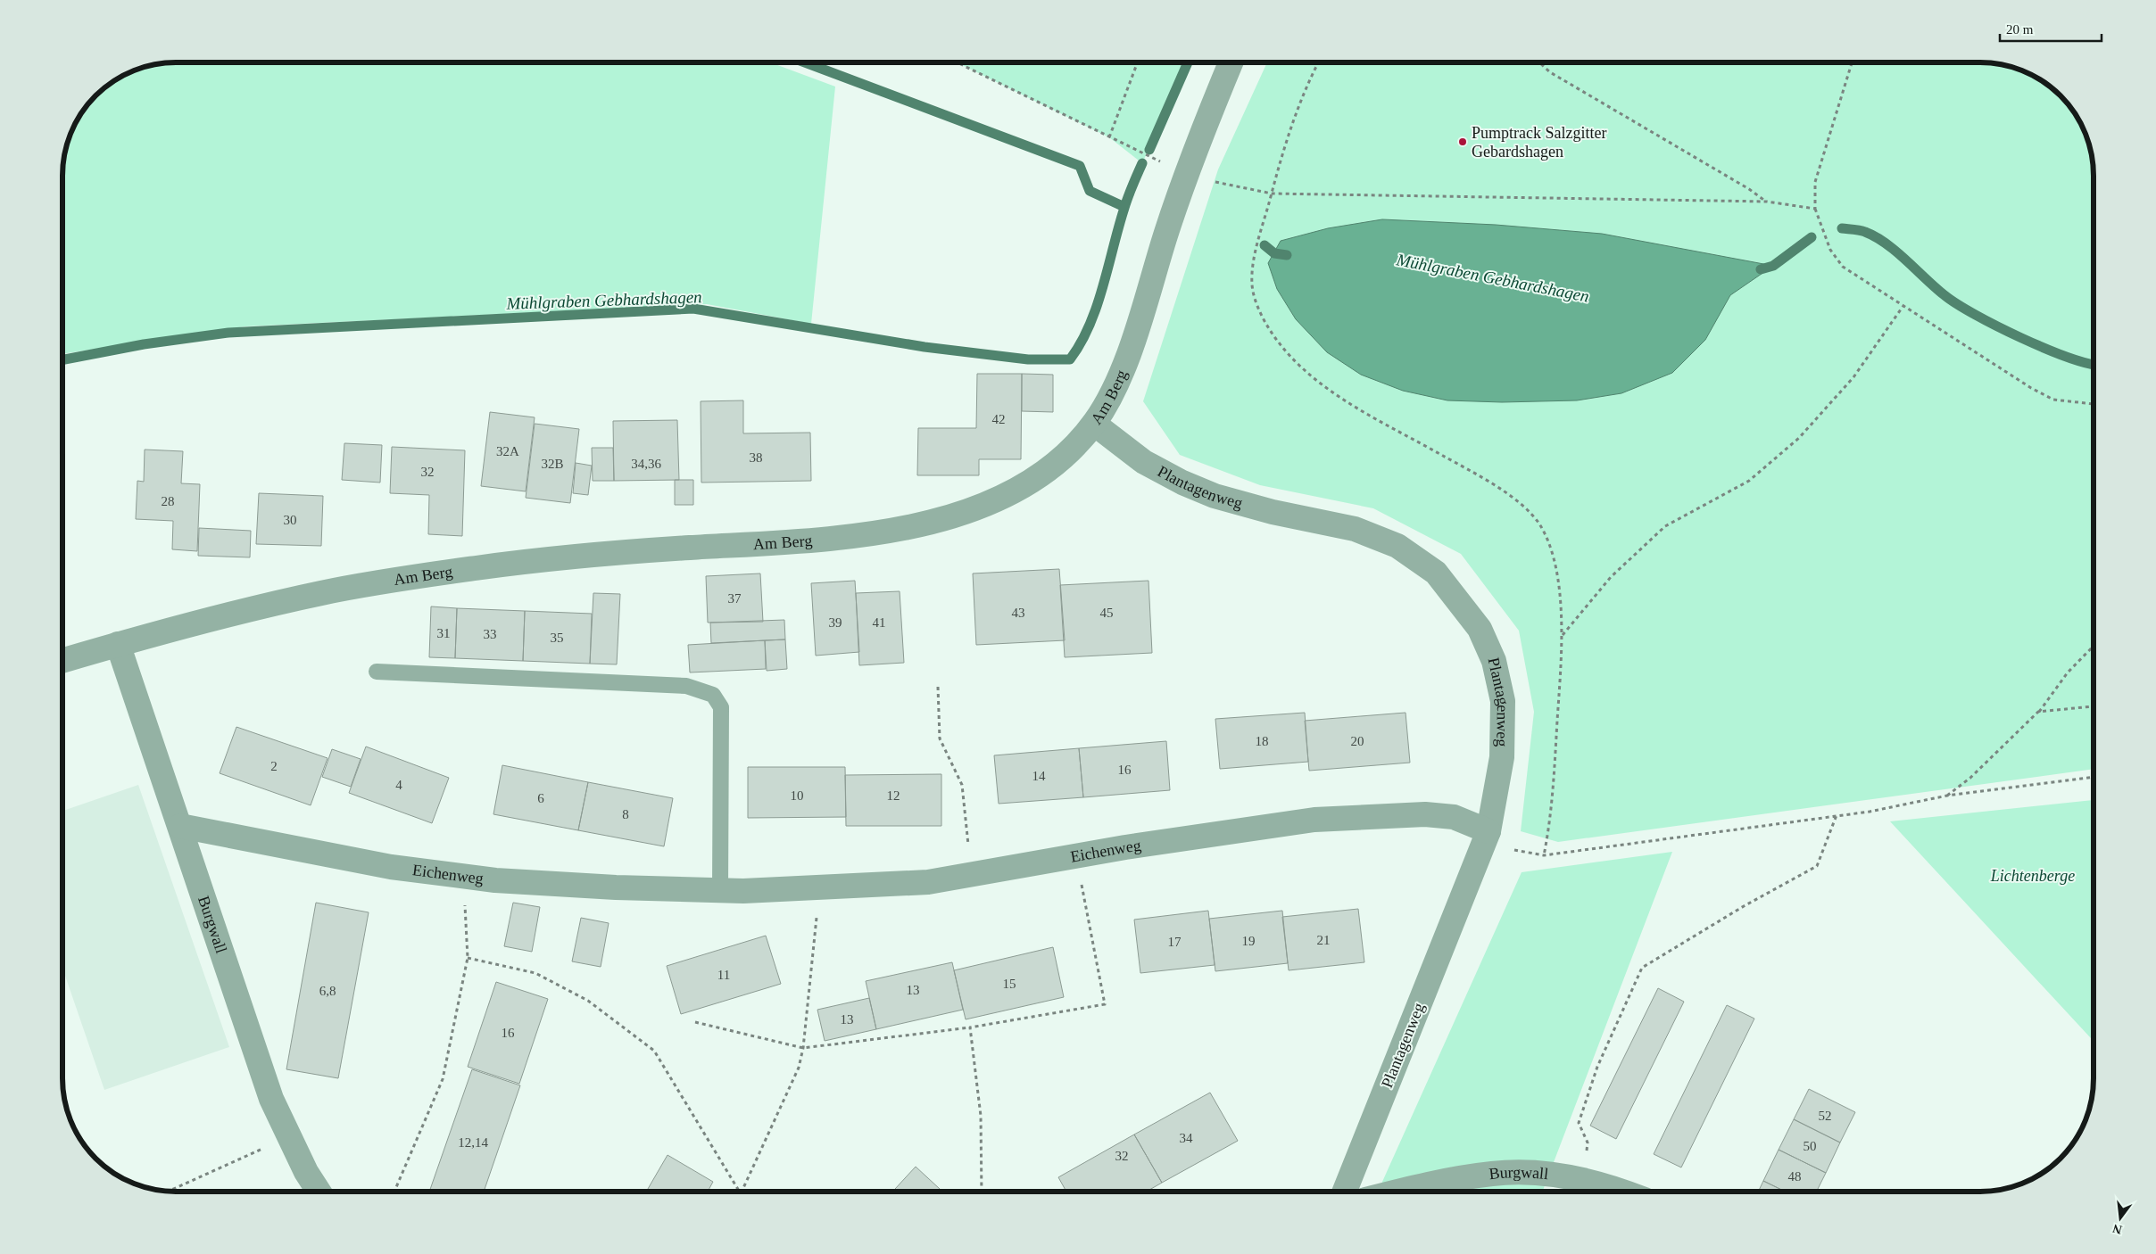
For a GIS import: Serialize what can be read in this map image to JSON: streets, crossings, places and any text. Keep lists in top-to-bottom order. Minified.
{"streets":{"street":["Am Berg","Plantagenweg","Eichenweg","Burgwall"]},"crossings":[["Am Berg","Plantagenweg"],["Am Berg","Burgwall"],["Plantagenweg","Eichenweg"],["Eichenweg","Burgwall"]],"water":["Mühlgraben Gebhardshagen"],"parks":["Lichtenberge"],"places":["Pumptrack Salzgitter Gebardshagen"],"house_numbers":["42","32A","38","32B","34,36","32","28","30","37","43","45","39","41","31","33","35","18","20","2","16","14","4","10","12","6","8","21","19","17","11","15","13","6,8","13","16","52","34","12,14","50","32","48"],"scale_bar":"20 m","north":"bottom"}
